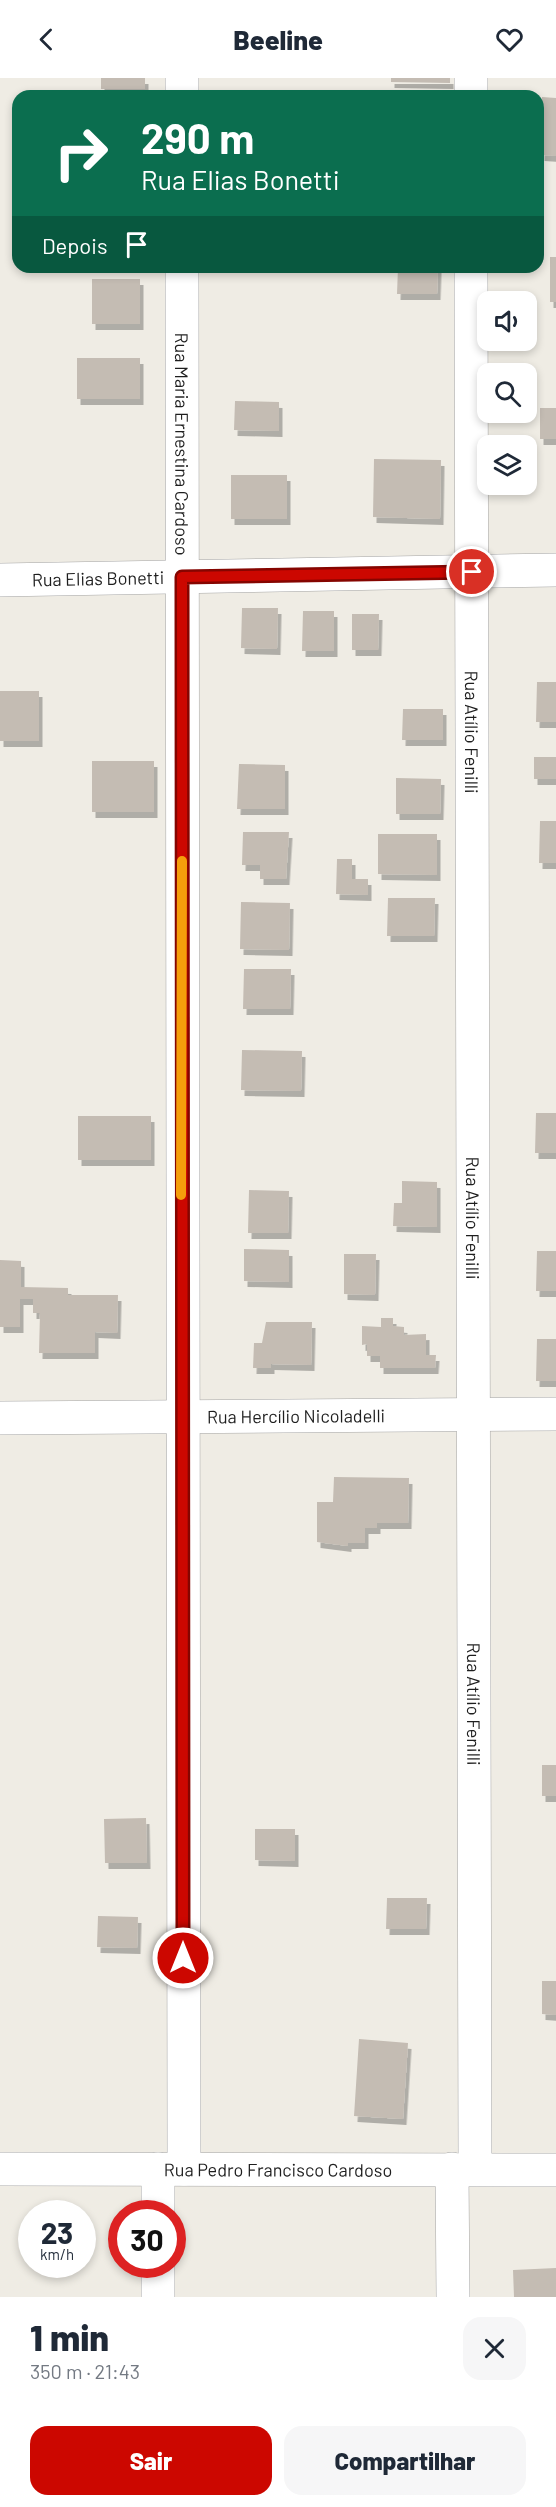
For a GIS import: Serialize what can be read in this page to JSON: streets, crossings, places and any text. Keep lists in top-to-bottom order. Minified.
{"streets":{"street":["Rua Maria Ernestina Cardoso","Rua Elias Bonetti","Rua Atílio Fenilli","Rua Hercílio Nicoladelli","Rua Pedro Francisco Cardoso"]},"crossings":[["Rua Maria Ernestina Cardoso","Rua Elias Bonetti"],["Rua Maria Ernestina Cardoso","Rua Hercílio Nicoladelli"],["Rua Maria Ernestina Cardoso","Rua Pedro Francisco Cardoso"],["Rua Elias Bonetti","Rua Atílio Fenilli"],["Rua Atílio Fenilli","Rua Hercílio Nicoladelli"],["Rua Atílio Fenilli","Rua Pedro Francisco Cardoso"]],"page":{"header":"Beeline","turn":["290 m","Rua Elias Bonetti"],"then":"Depois","speed":"23 km/h","limit":"30","heading":["1 min","350 m · 21:43"],"buttons":["Sair","Compartilhar"]}}
